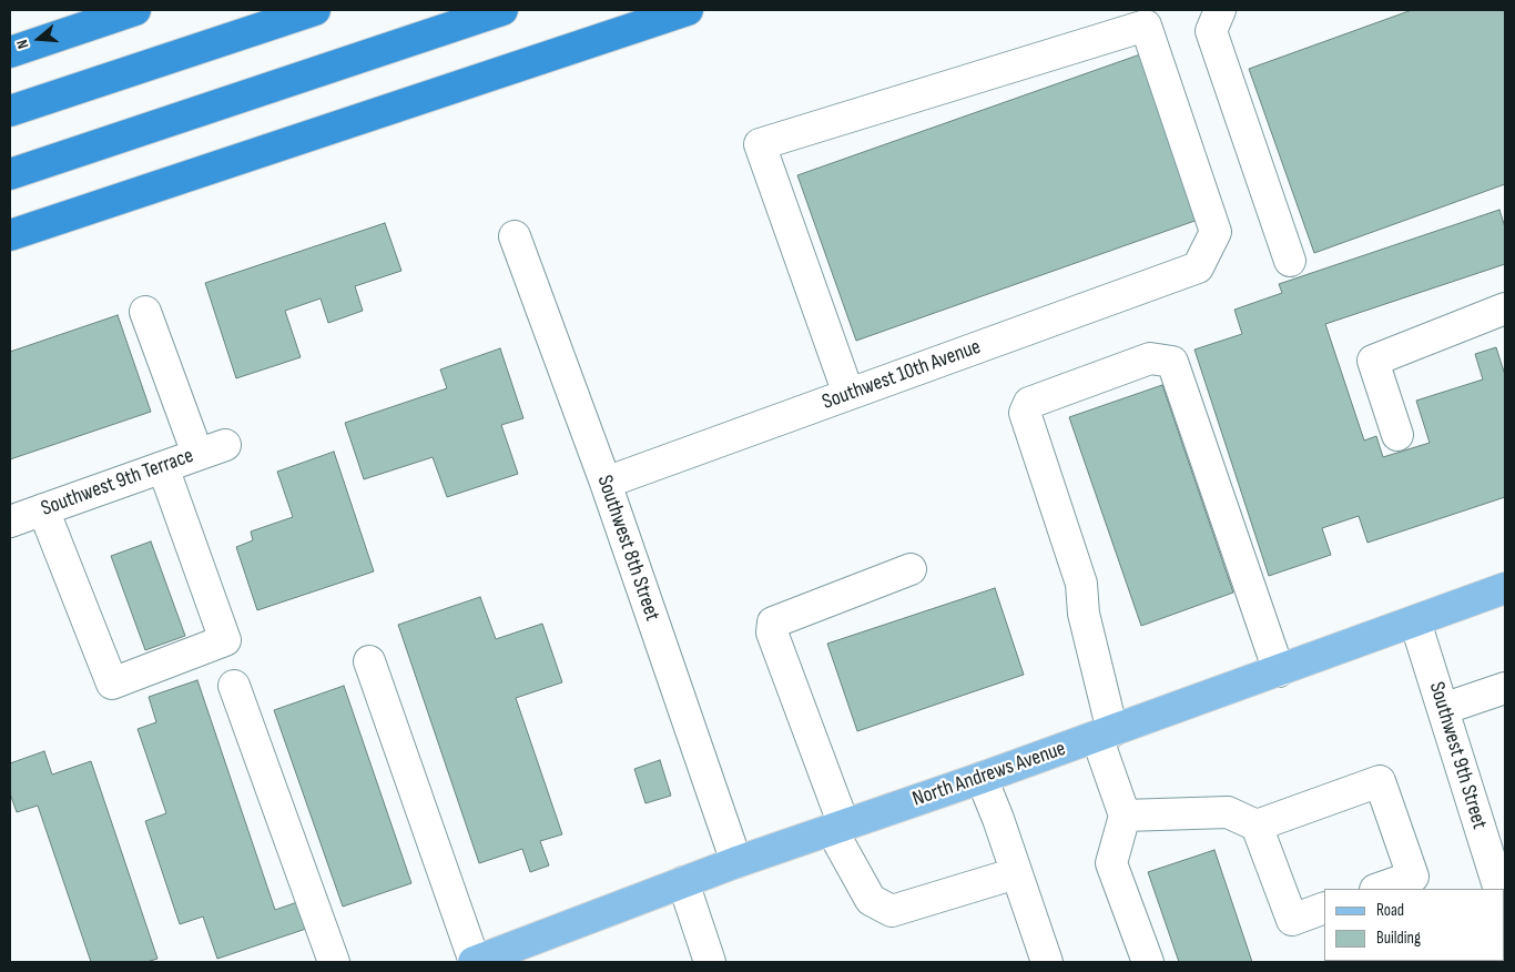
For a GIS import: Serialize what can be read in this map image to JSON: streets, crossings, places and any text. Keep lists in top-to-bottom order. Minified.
{"streets":{"main road":["North Andrews Avenue"],"street":["Southwest 10th Avenue","Southwest 9th Terrace","Southwest 8th Street","Southwest 9th Street"]},"crossings":[["Southwest 10th Avenue","Southwest 8th Street"],["Southwest 8th Street","North Andrews Avenue"],["Southwest 9th Street","North Andrews Avenue"]],"legend":["Road","Building"],"north":"left"}
